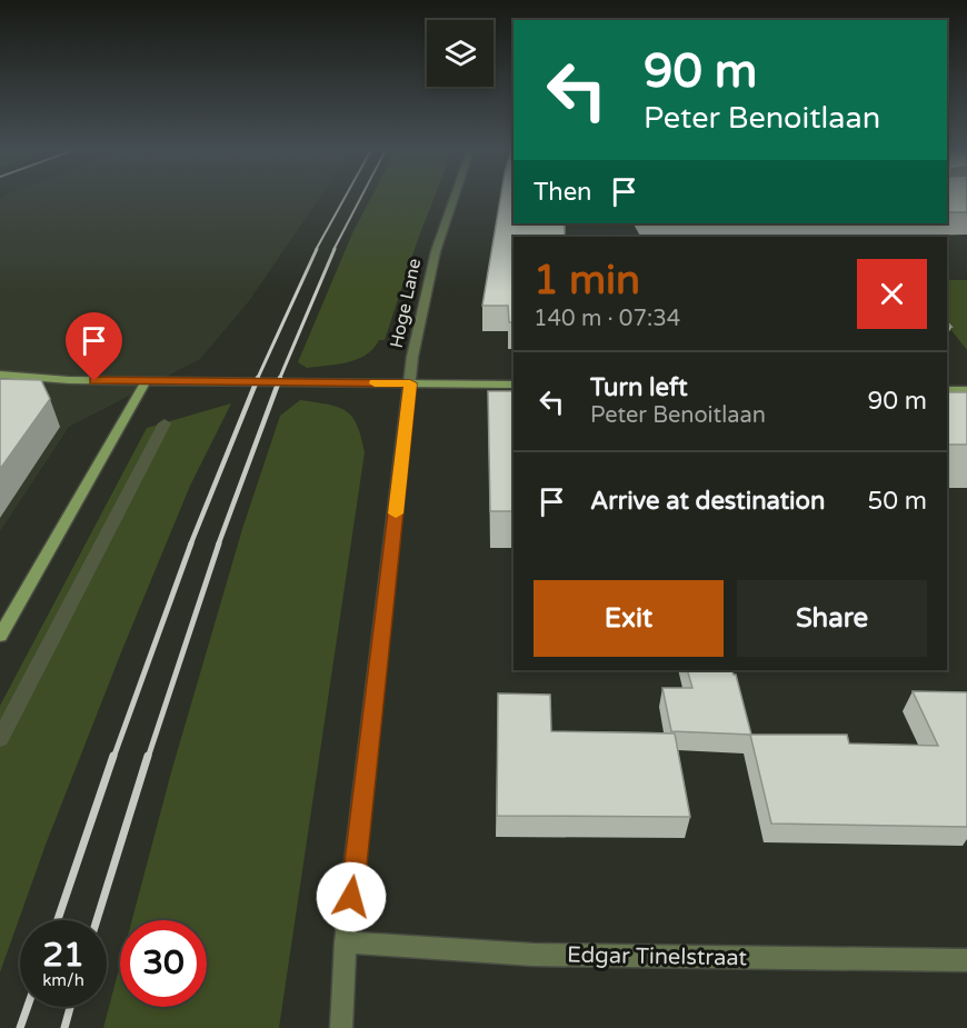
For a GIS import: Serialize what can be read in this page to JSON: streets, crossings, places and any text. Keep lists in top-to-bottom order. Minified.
{"streets":{"street":["Hoge Lane","Edgar Tinelstraat"]},"crossings":[["Hoge Lane","Edgar Tinelstraat"]],"page":{"turn":["90 m","Peter Benoitlaan"],"then":"Then","heading":["1 min","140 m · 07:34"],"list":[{"name":"Turn left","note":"Peter Benoitlaan","value":"90 m"},{"name":"Arrive at destination","value":"50 m"}],"buttons":["Exit","Share"],"speed":"21 km/h","limit":"30"}}
